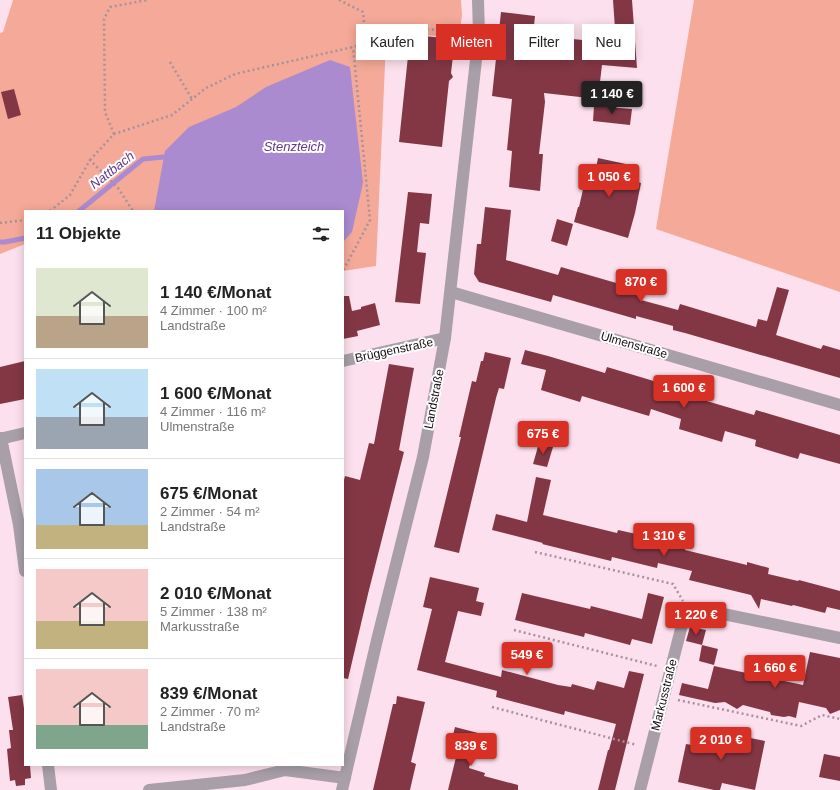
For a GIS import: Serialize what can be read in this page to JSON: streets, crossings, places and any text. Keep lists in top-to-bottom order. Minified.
{"streets":{"street":["Ulmenstraße","Brüggenstraße","Landstraße","Markusstraße"]},"crossings":[["Ulmenstraße","Landstraße"],["Brüggenstraße","Landstraße"]],"water":["Stenzteich","Nattbach"],"page":{"chip":["Kaufen","Mieten","Filter","Neu"],"price":["1 140 €","1 050 €","870 €","1 600 €","675 €","1 310 €","1 220 €","549 €","1 660 €","2 010 €","839 €"],"heading":"11 Objekte","list":[{"name":"1 140 €/Monat","note":"4 Zimmer · 100 m² · Landstraße"},{"name":"1 600 €/Monat","note":"4 Zimmer · 116 m² · Ulmenstraße"},{"name":"675 €/Monat","note":"2 Zimmer · 54 m² · Landstraße"},{"name":"2 010 €/Monat","note":"5 Zimmer · 138 m² · Markusstraße"},{"name":"839 €/Monat","note":"2 Zimmer · 70 m² · Landstraße"}]}}
